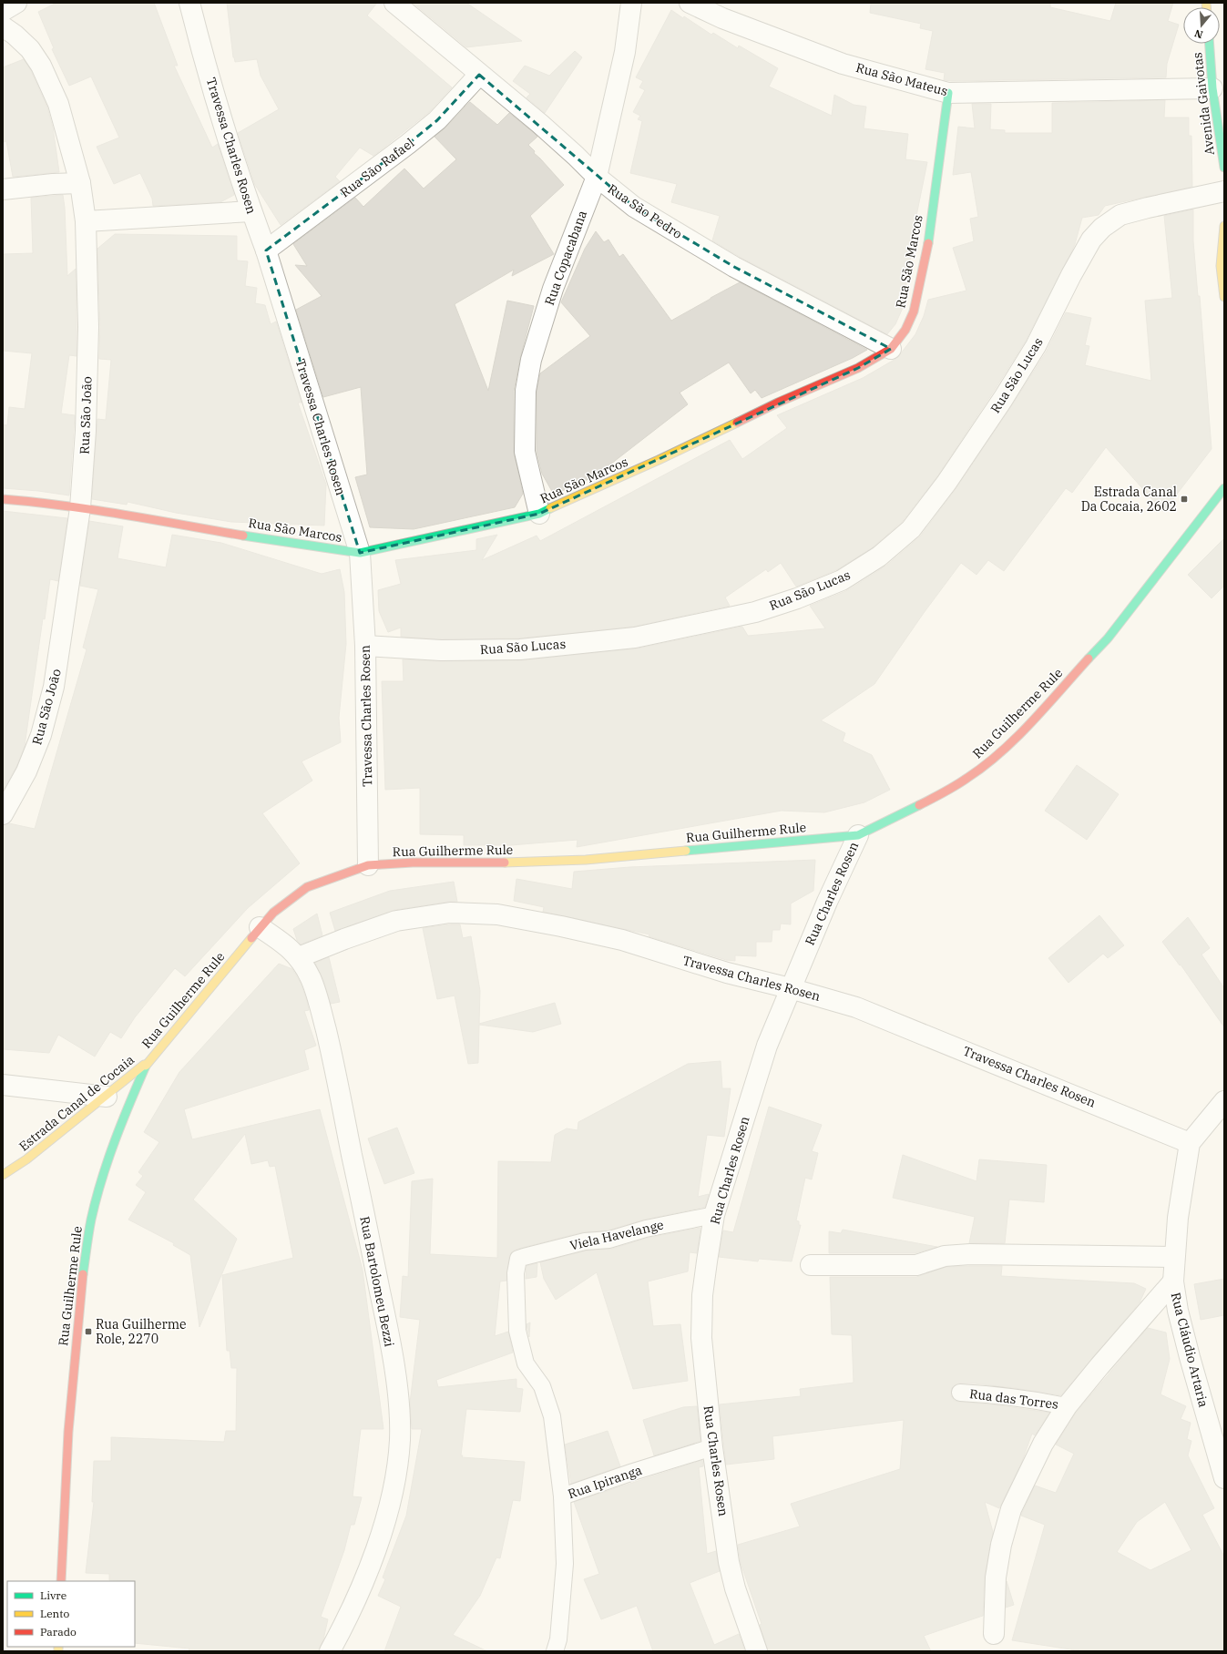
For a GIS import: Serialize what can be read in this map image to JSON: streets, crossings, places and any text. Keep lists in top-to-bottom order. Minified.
{"streets":{"street":["Rua São Mateus","Avenida Gaivotas","Travessa Charles Rosen","Rua São Rafael","Rua São Pedro","Rua Copacabana","Rua São Marcos","Rua São Lucas","Rua São João","Rua Guilherme Rule","Rua Charles Rosen","Estrada Canal de Cocaia","Rua Bartolomeu Bezzi","Rua Cláudio Artaria"],"lane":["Viela Havelange","Rua das Torres","Rua Ipiranga"]},"crossings":[["Rua São Mateus","Avenida Gaivotas"],["Rua São Mateus","Rua São Marcos"],["Travessa Charles Rosen","Rua São Rafael"],["Travessa Charles Rosen","Rua São Marcos"],["Travessa Charles Rosen","Rua São Lucas"],["Travessa Charles Rosen","Rua Guilherme Rule"],["Travessa Charles Rosen","Rua Charles Rosen"],["Travessa Charles Rosen","Rua Bartolomeu Bezzi"],["Travessa Charles Rosen","Rua Cláudio Artaria"],["Rua São Rafael","Rua São Pedro"],["Rua São Pedro","Rua Copacabana"],["Rua São Pedro","Rua São Marcos"],["Rua Copacabana","Rua São Marcos"],["Rua São Marcos","Rua São João"],["Rua Guilherme Rule","Rua Charles Rosen"],["Rua Guilherme Rule","Estrada Canal de Cocaia"],["Rua Guilherme Rule","Rua Bartolomeu Bezzi"],["Rua Charles Rosen","Viela Havelange"],["Rua Charles Rosen","Rua Ipiranga"],["Viela Havelange","Rua Ipiranga"]],"places":{"transit":["Estrada Canal Da Cocaia, 2602","Rua Guilherme Role, 2270"]},"legend":["Livre","Lento","Parado"],"north":"bottom"}
